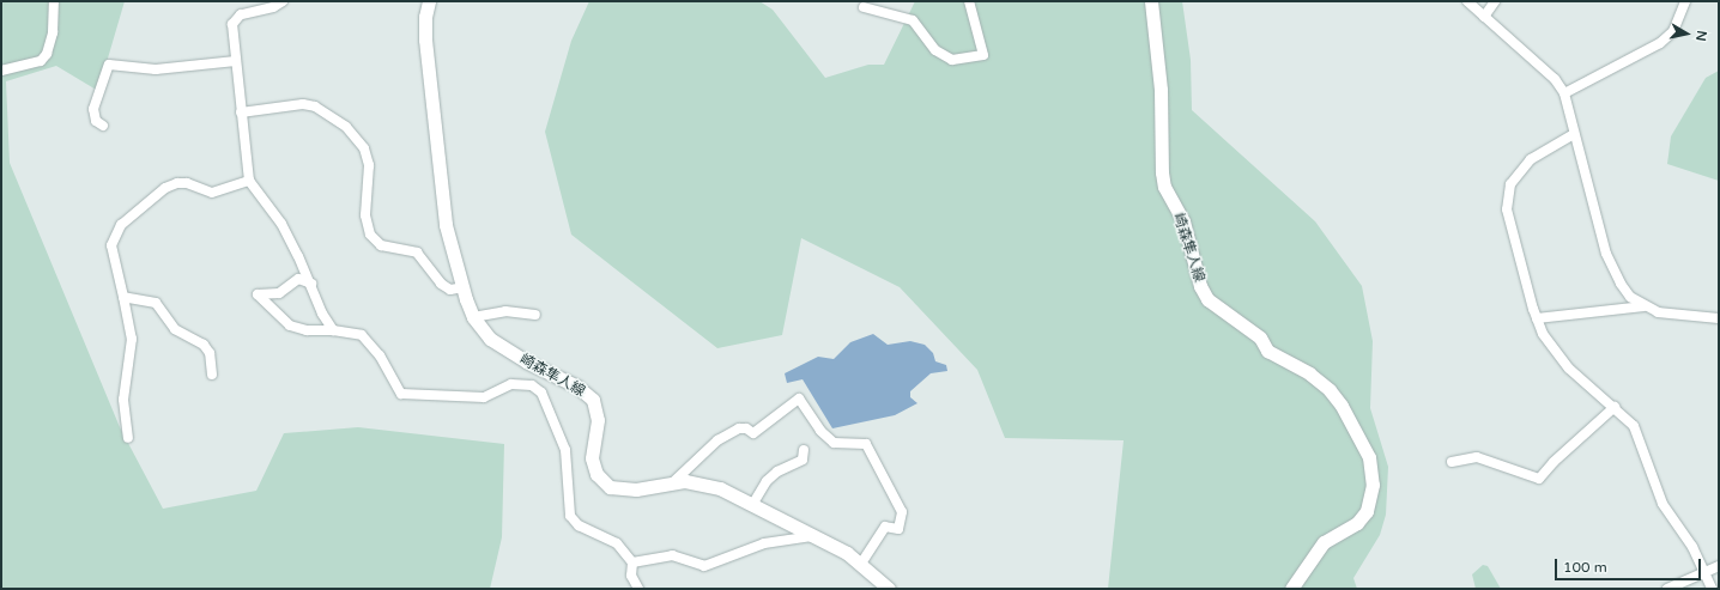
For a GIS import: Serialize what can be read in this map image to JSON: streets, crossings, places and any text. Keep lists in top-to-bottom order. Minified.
{"streets":{"main road":["崎森隼人線"]},"scale_bar":"100 m","north":"right"}
